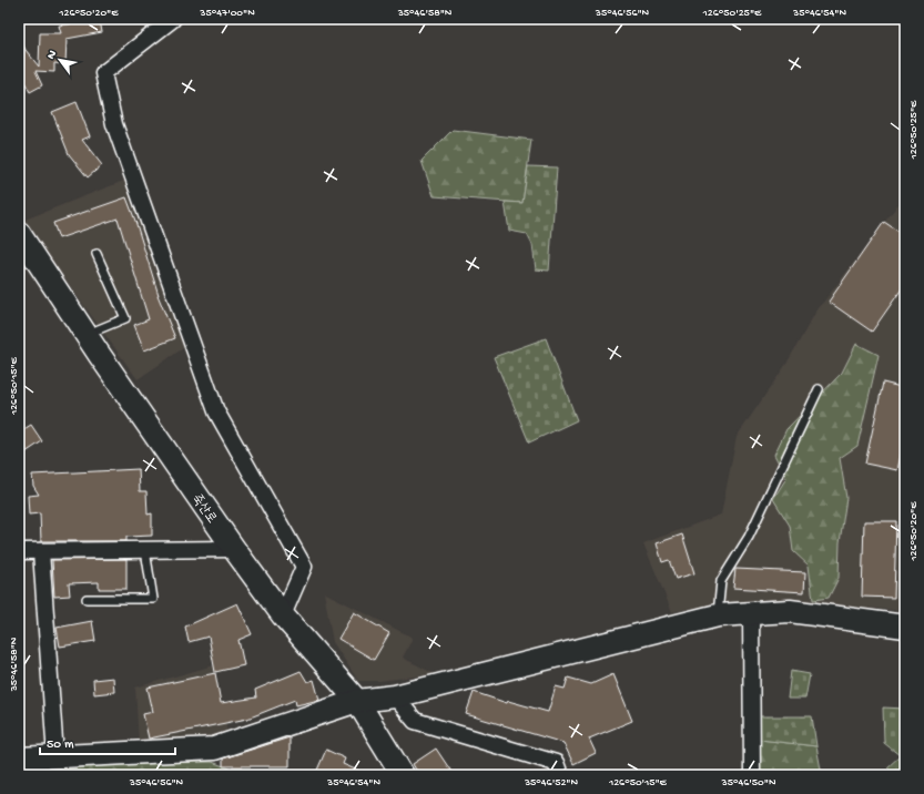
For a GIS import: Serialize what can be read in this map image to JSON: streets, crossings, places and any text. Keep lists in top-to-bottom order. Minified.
{"streets":{"street":["죽산로"]},"scale_bar":"50 m","north":"top left","coordinates":["126°50'20\"E","35°47'00\"N","35°46'58\"N","35°46'56\"N","126°50'25\"E","35°46'54\"N","126°50'15\"E","35°46'52\"N","35°46'50\"N"]}
